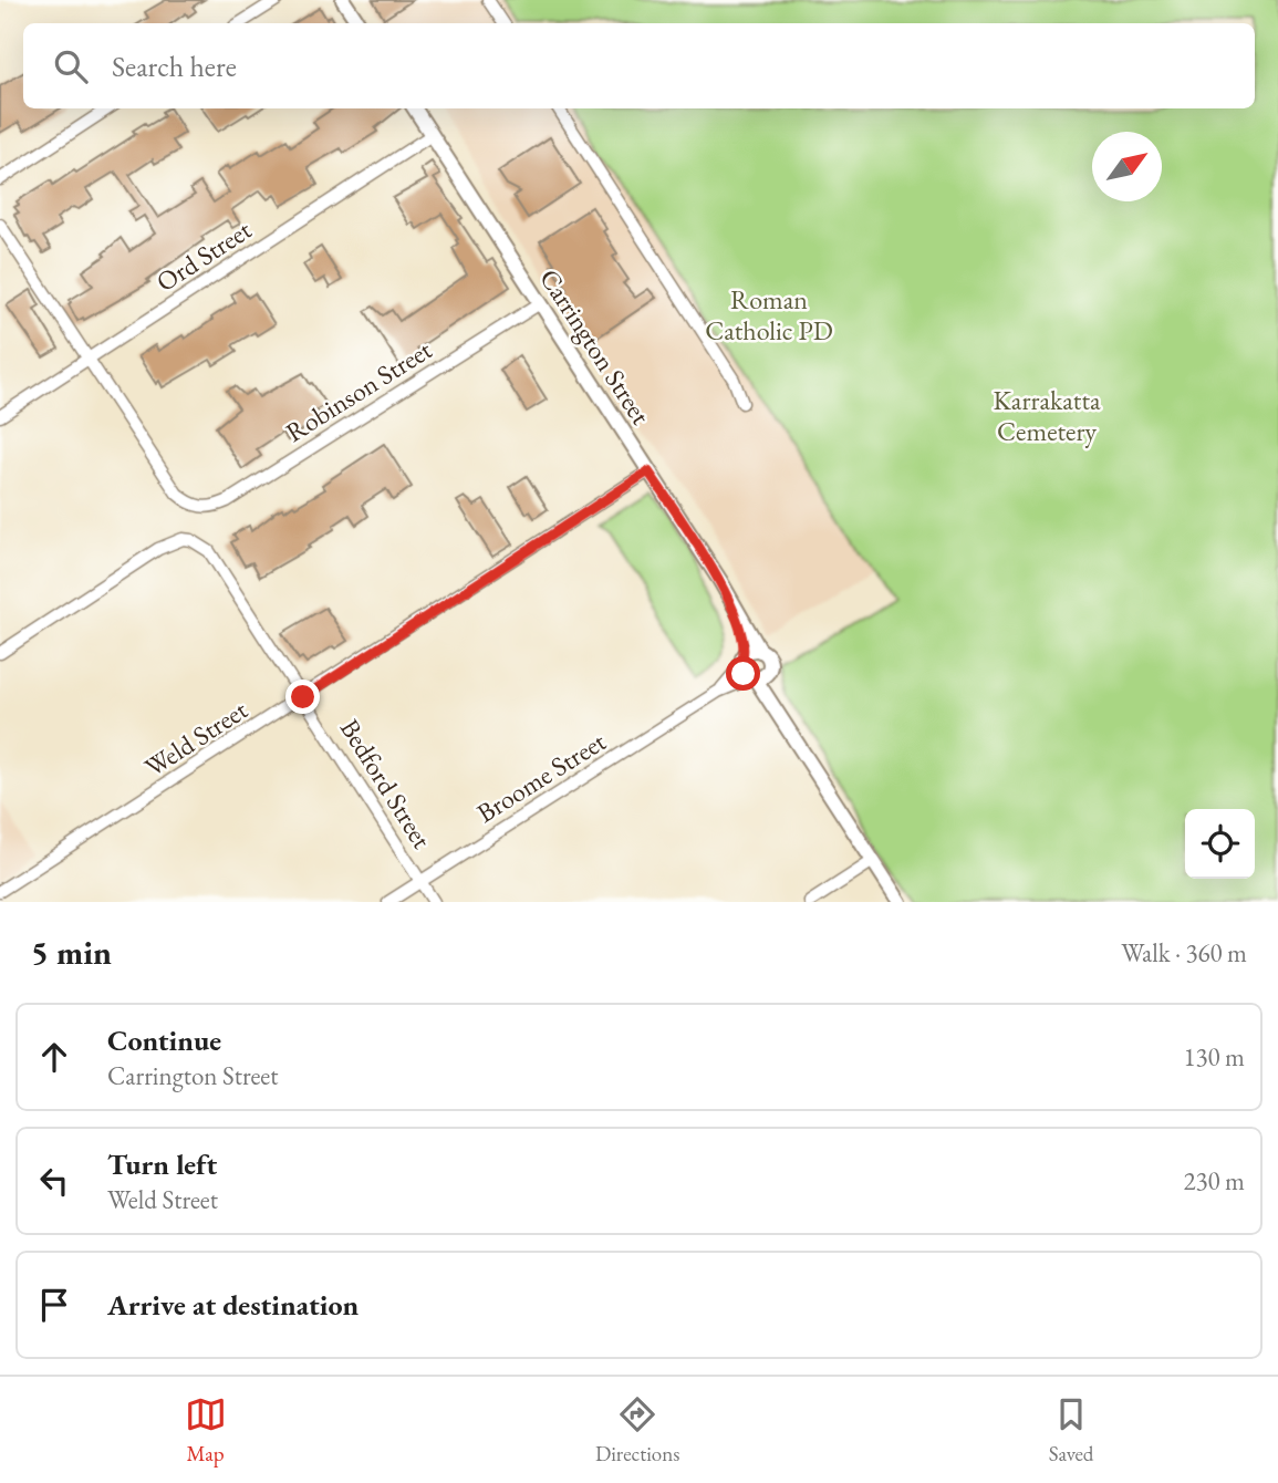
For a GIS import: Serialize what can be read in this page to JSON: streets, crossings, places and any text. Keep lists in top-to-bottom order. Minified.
{"streets":{"street":["Ord Street","Carrington Street","Robinson Street","Weld Street","Broome Street","Bedford Street"]},"crossings":[["Ord Street","Carrington Street"],["Ord Street","Robinson Street"],["Carrington Street","Robinson Street"],["Carrington Street","Weld Street"],["Carrington Street","Broome Street"],["Weld Street","Bedford Street"],["Broome Street","Bedford Street"]],"parks":["Roman Catholic PD","Karrakatta Cemetery"],"north":"top right","page":{"search":"Search here","heading":["5 min","Walk · 360 m"],"list":[["Continue","Carrington Street","130 m"],["Turn left","Weld Street","230 m"],"Arrive at destination"],"nav":["Map","Directions","Saved"]}}
